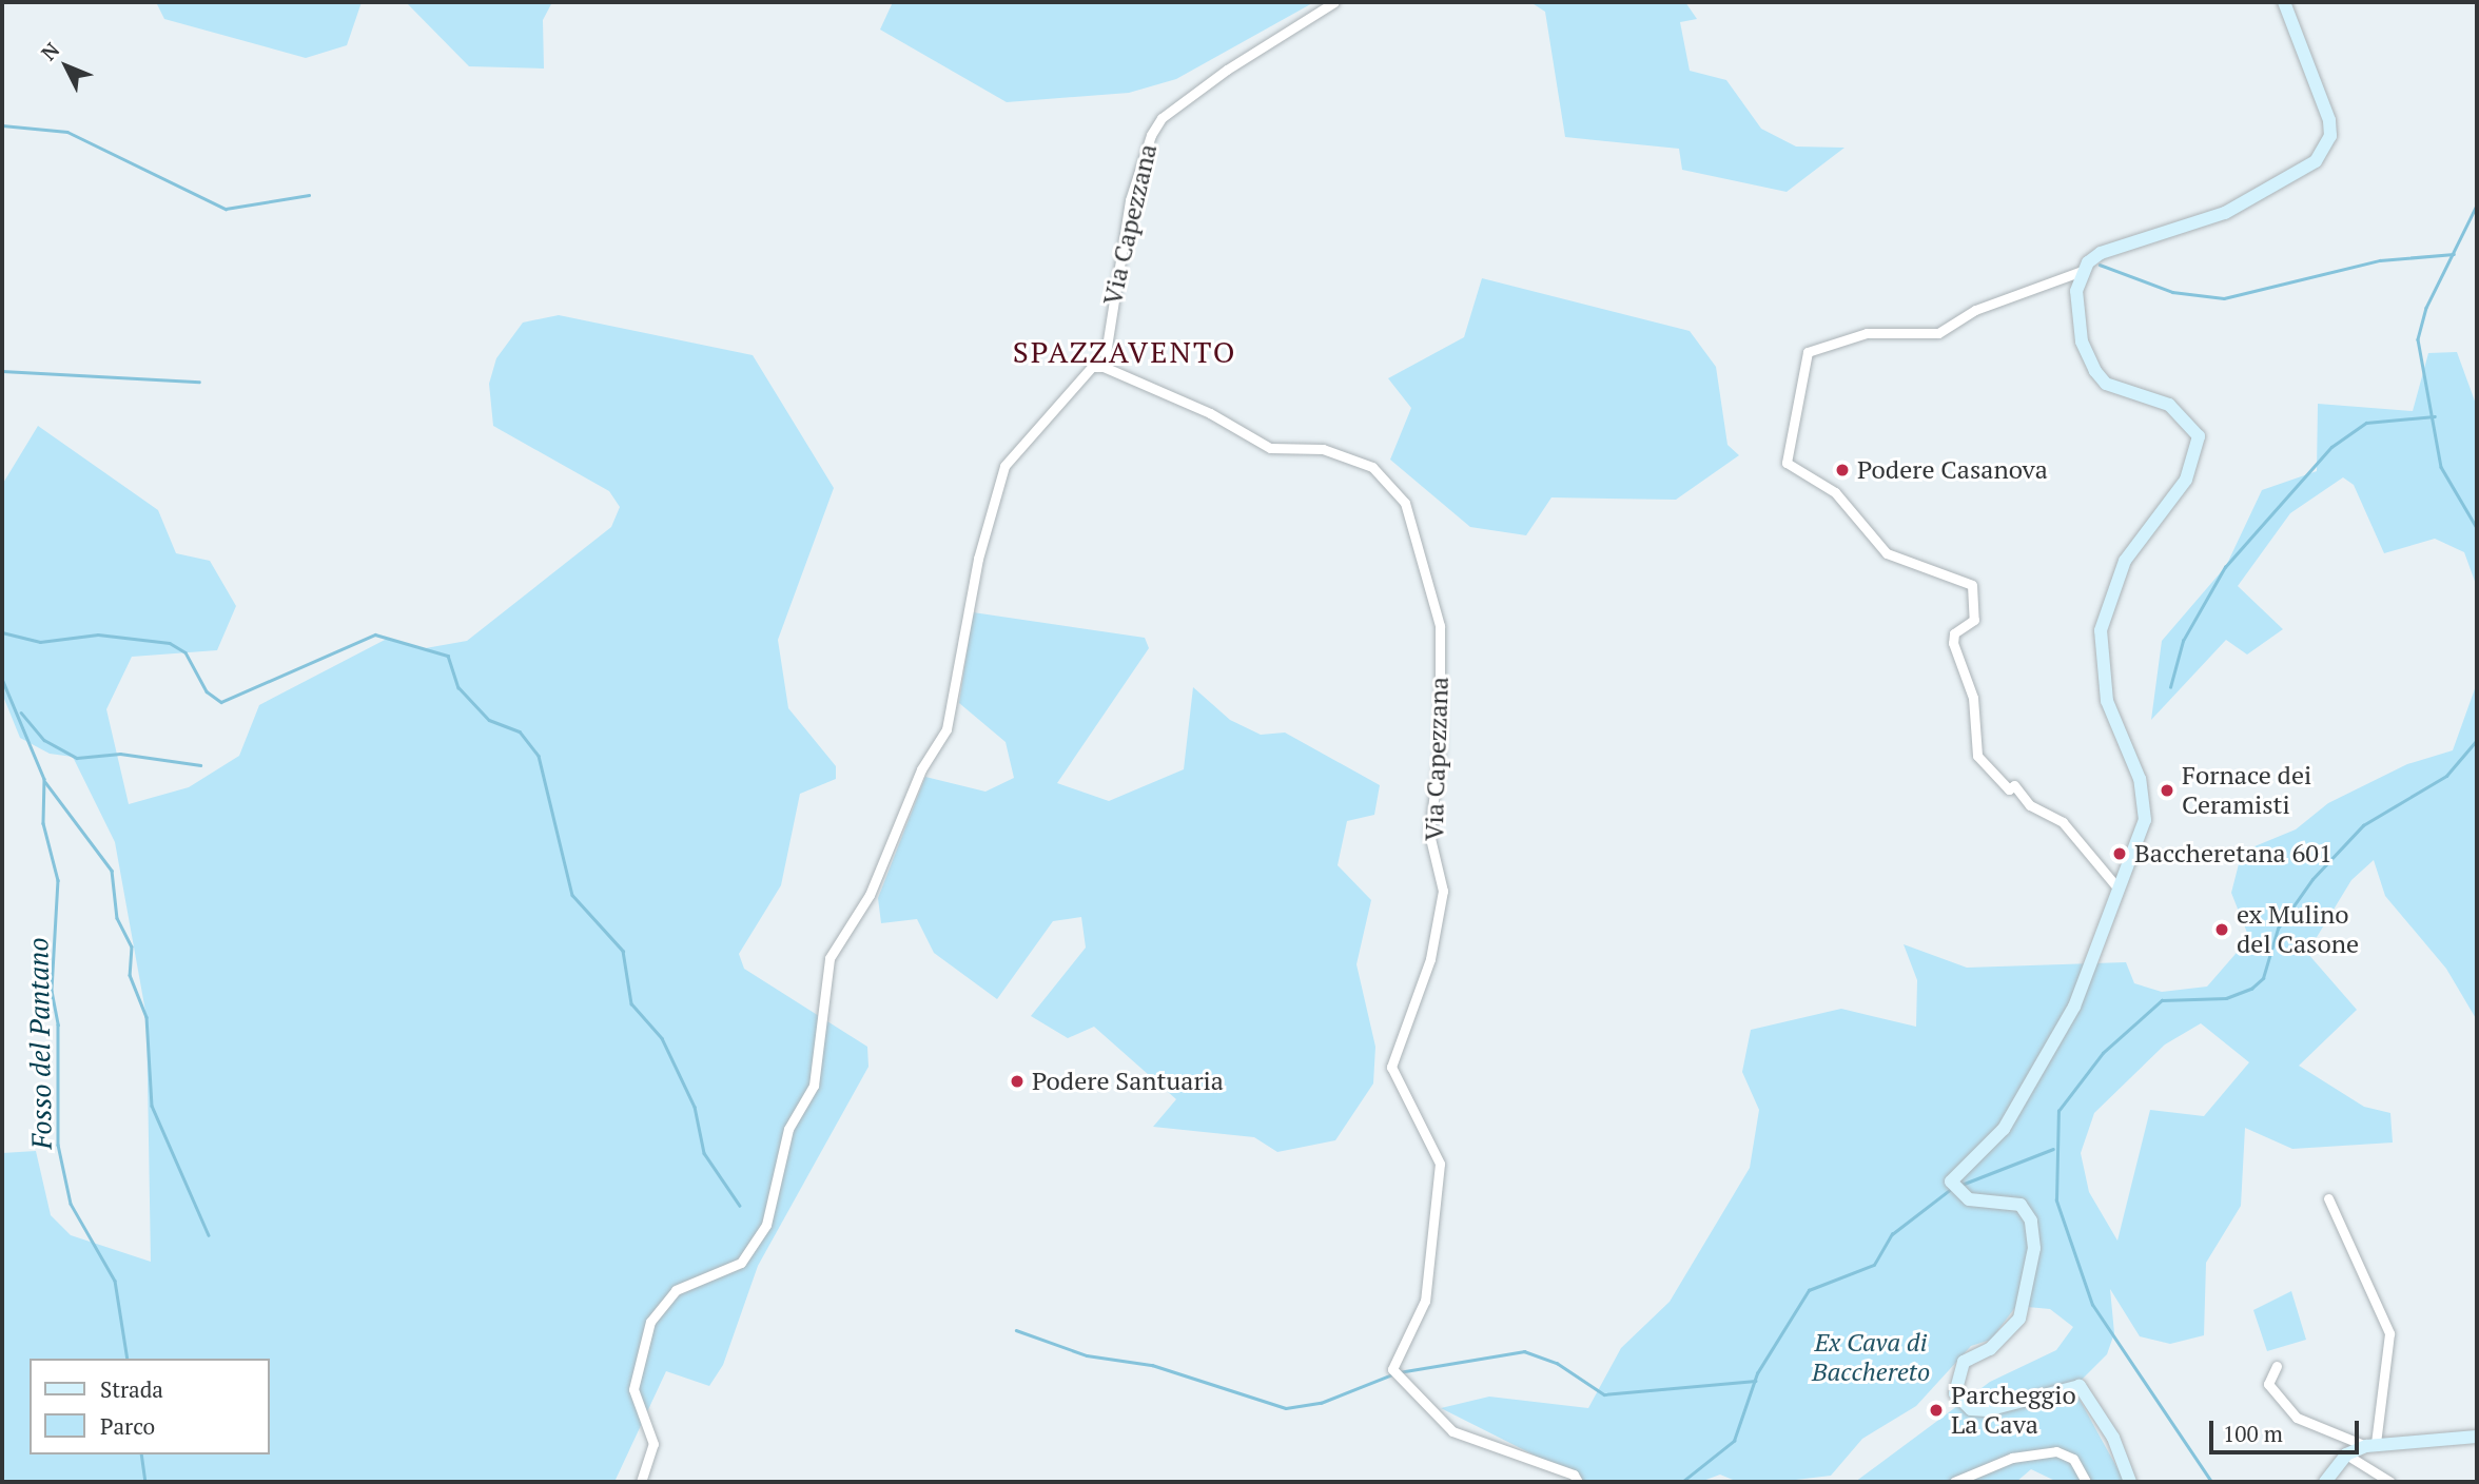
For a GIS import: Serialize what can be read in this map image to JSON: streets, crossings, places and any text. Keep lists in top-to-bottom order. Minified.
{"streets":{"street":["Via Capezzana"]},"districts":["SPAZZAVENTO"],"water":["Fosso del Pantano"],"parks":["Ex Cava di Bacchereto"],"places":["Podere Casanova","Fornace dei Ceramisti","Baccheretana 601","ex Mulino del Casone","Podere Santuaria","Parcheggio La Cava"],"legend":["Strada","Parco"],"scale_bar":"100 m","north":"top left"}
